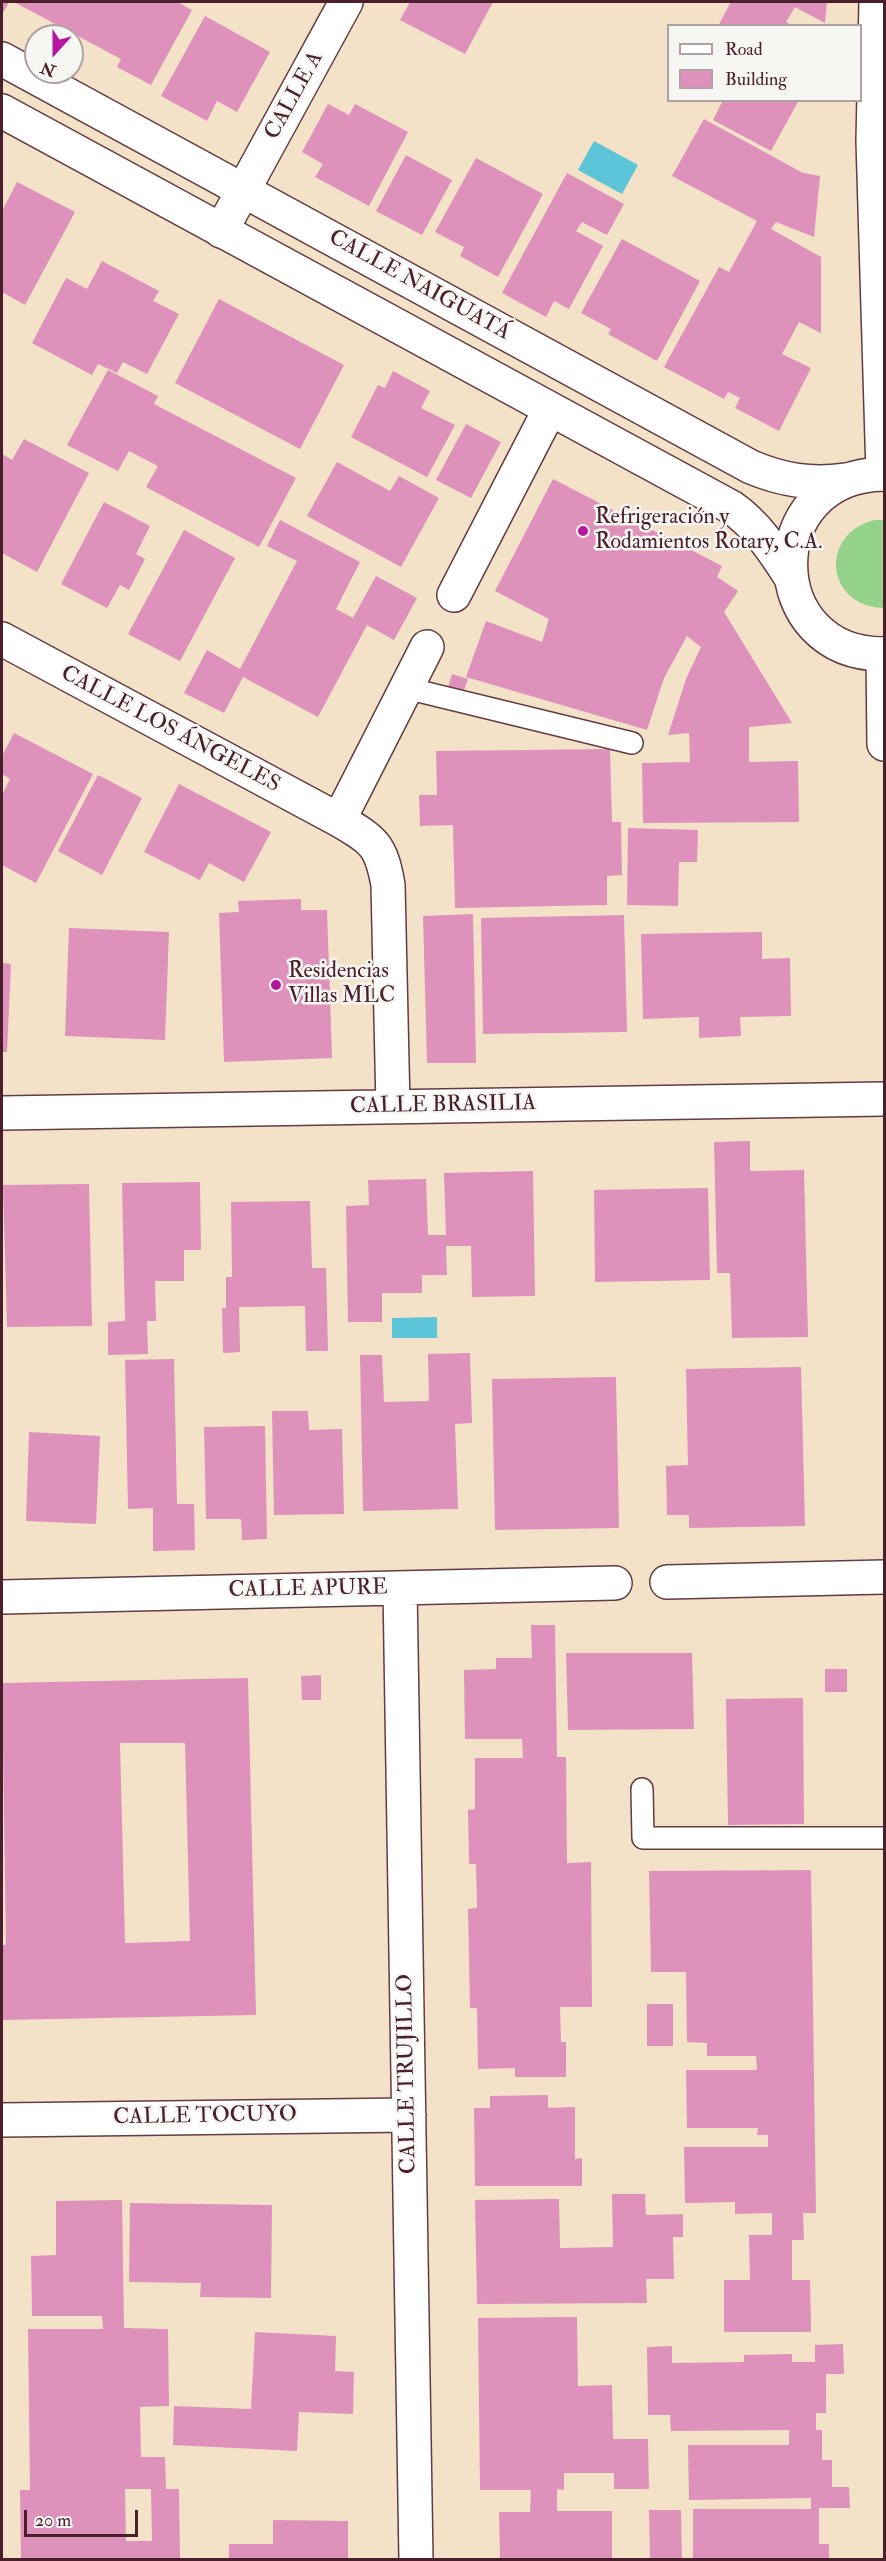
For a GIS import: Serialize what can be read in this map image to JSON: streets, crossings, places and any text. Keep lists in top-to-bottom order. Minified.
{"streets":{"street":["CALLE A","CALLE NAIGUATÁ","CALLE LOS ÁNGELES","CALLE BRASILIA","CALLE APURE","CALLE TRUJILLO","CALLE TOCUYO"]},"crossings":[["CALLE A","CALLE NAIGUATÁ"],["CALLE LOS ÁNGELES","CALLE BRASILIA"],["CALLE APURE","CALLE TRUJILLO"],["CALLE TRUJILLO","CALLE TOCUYO"]],"places":["Refrigeración y Rodamientos Rotary, C.A.","Residencias Villas MLC"],"legend":["Road","Building"],"scale_bar":"20 m","north":"bottom"}
